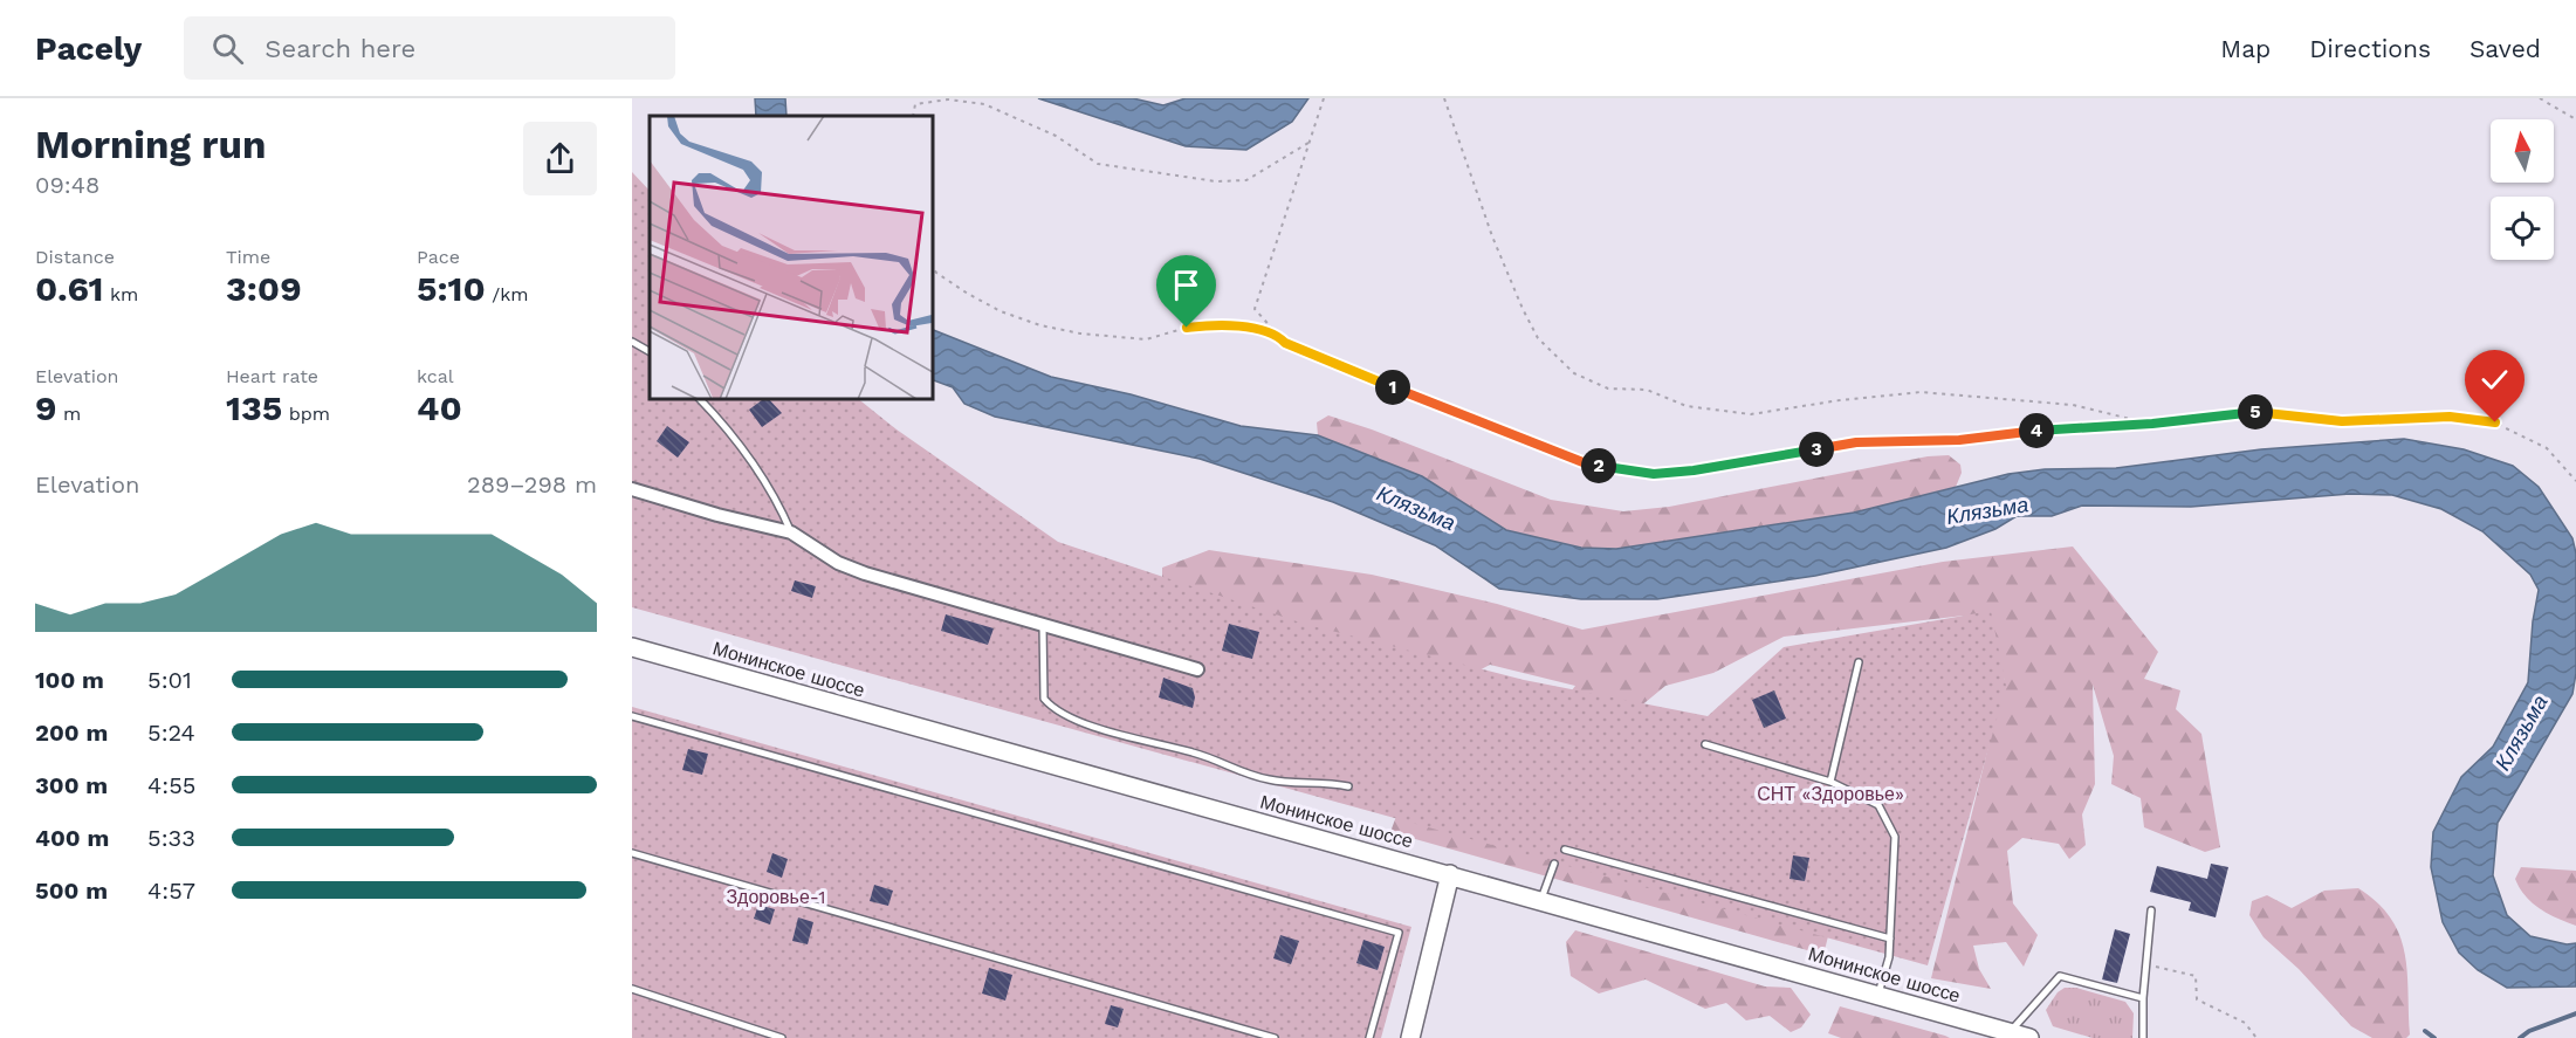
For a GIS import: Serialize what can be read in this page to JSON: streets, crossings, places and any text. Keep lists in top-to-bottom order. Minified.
{"streets":{"main road":["Монинское шоссе"]},"water":["Клязьма"],"parks":["СНТ «Здоровье»","Здоровье-1"],"north":"top","page":{"header":"Pacely","search":"Search here","nav":["Map","Directions","Saved"],"heading":["Morning run","09:48"],"stats":[["Distance","0.61 km"],["Time","3:09"],["Pace","5:10 /km"],["Elevation","9 m"],["Heart rate","135 bpm"],["kcal","40"]],"pins":["1","5","4","3","2"],"chart":["Elevation","289–298 m"],"list":[{"name":"100 m","note":"5:01"},{"name":"200 m","note":"5:24"},{"name":"300 m","note":"4:55"},{"name":"400 m","note":"5:33"},{"name":"500 m","note":"4:57"}]}}
